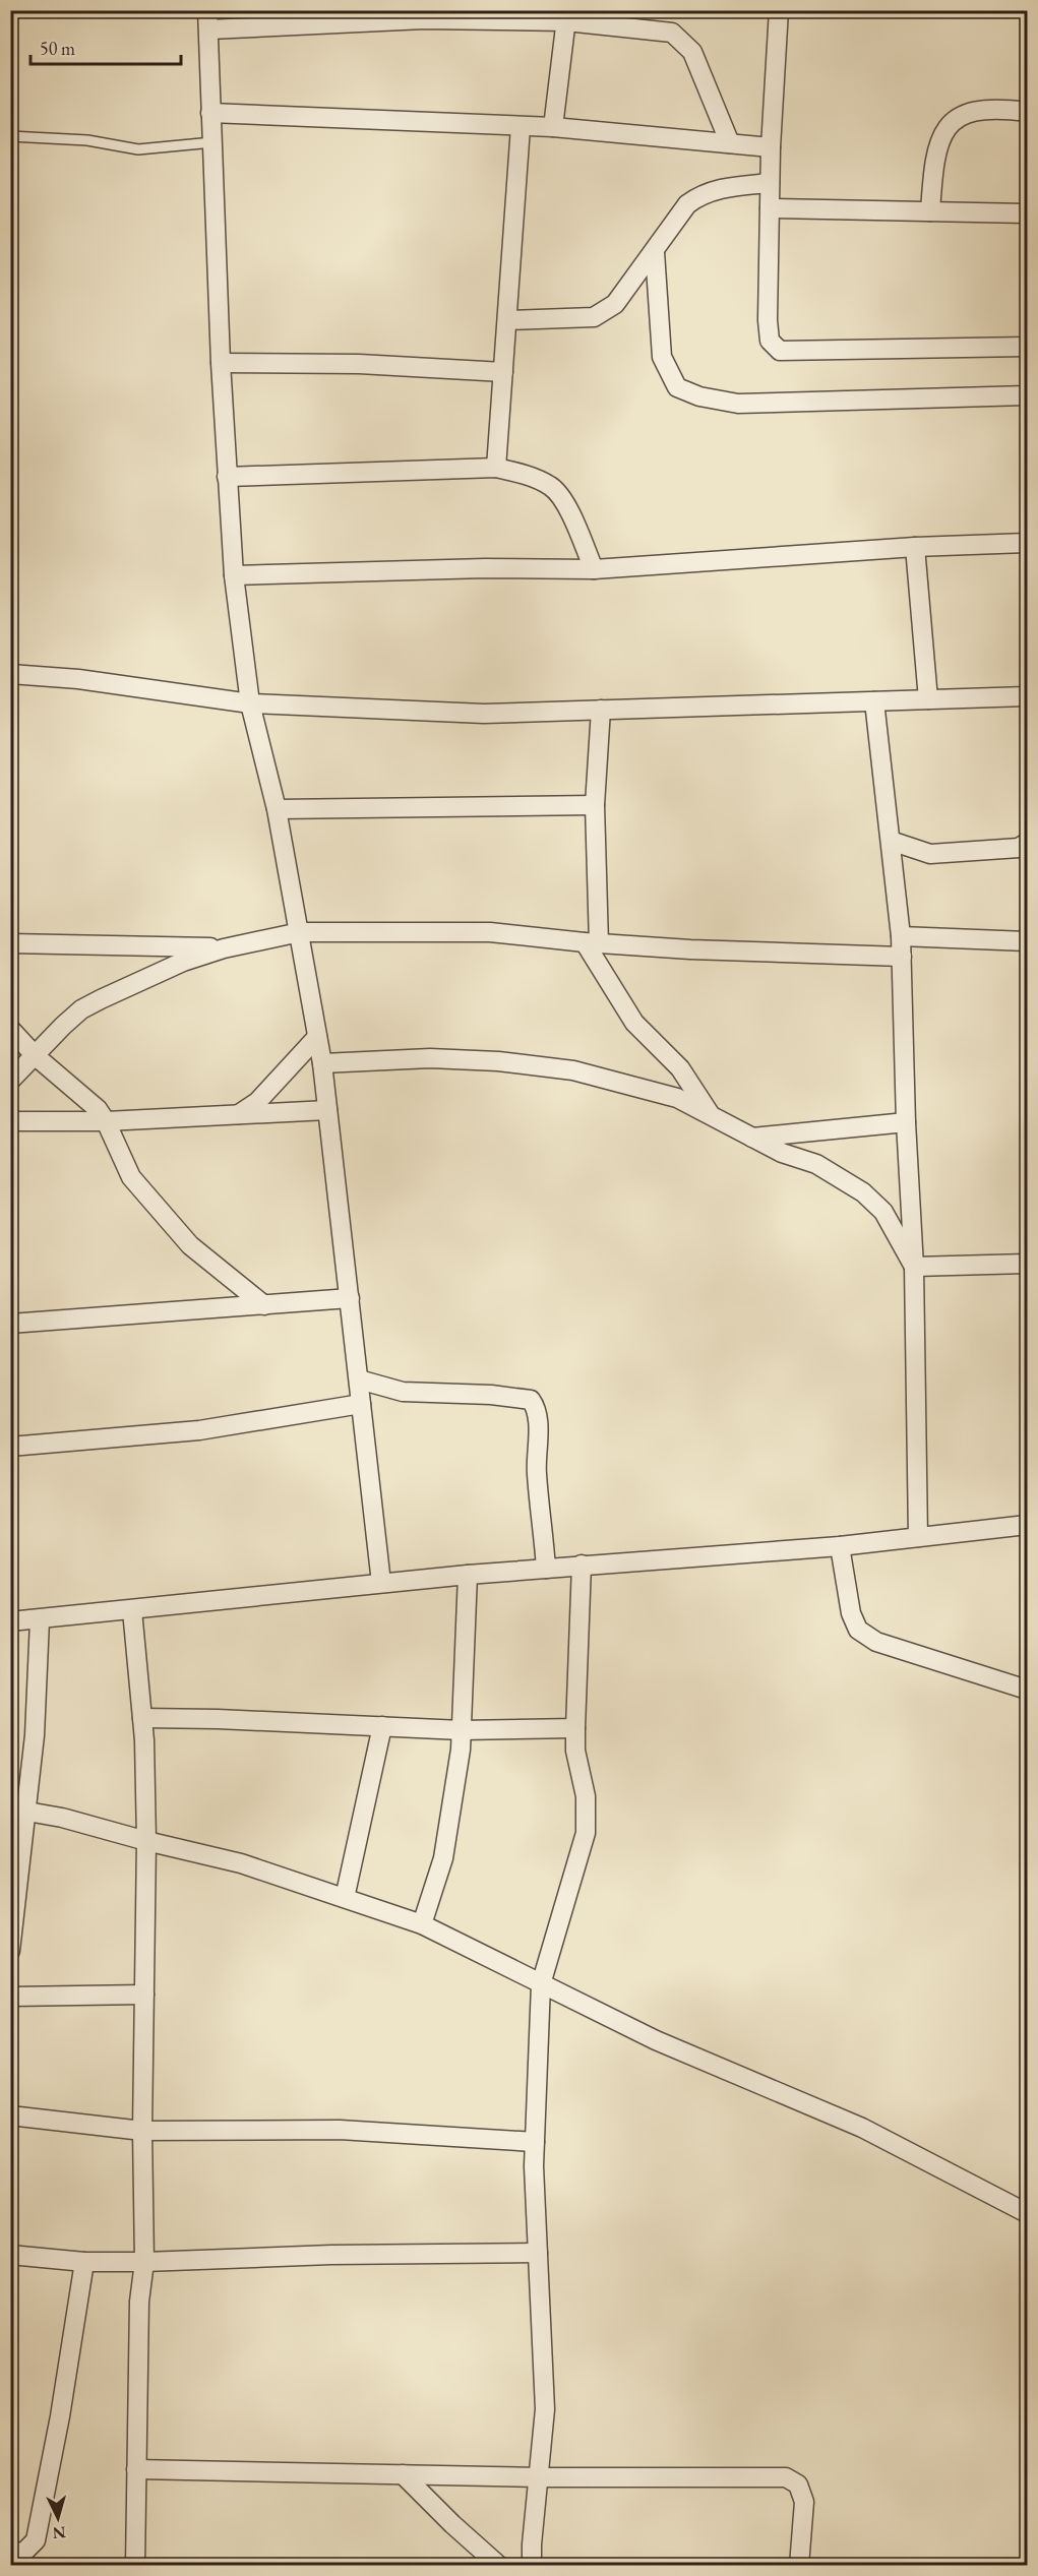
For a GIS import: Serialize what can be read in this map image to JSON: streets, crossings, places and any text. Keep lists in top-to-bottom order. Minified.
{"scale_bar":"50 m","north":"bottom"}
